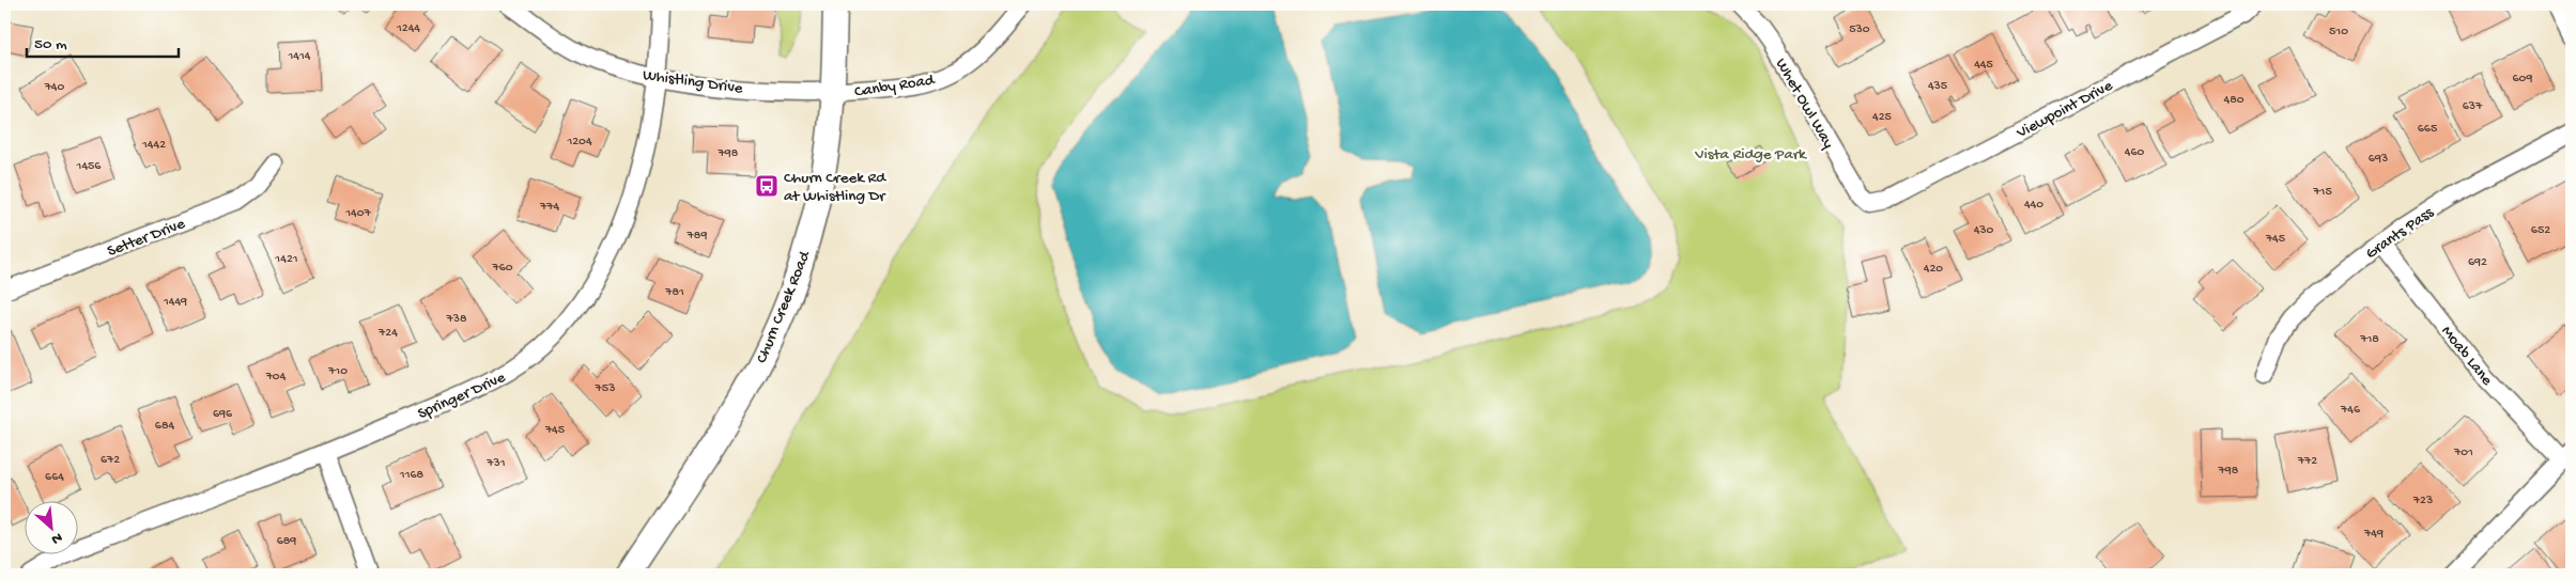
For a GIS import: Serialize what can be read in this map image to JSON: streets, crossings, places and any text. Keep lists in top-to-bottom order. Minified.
{"streets":{"main road":["Churn Creek Road"],"street":["Whistling Drive","Canby Road","Whet Owl Way","Viewpoint Drive","Grants Pass","Setter Drive","Moab Lane","Springer Drive"]},"crossings":[["Whistling Drive","Canby Road"],["Whistling Drive","Churn Creek Road"],["Whistling Drive","Springer Drive"],["Canby Road","Churn Creek Road"],["Whet Owl Way","Viewpoint Drive"],["Grants Pass","Moab Lane"]],"parks":["Vista Ridge Park"],"places":{"bus stop":["Churn Creek Rd at Whistling Dr"]},"house_numbers":["1244","530","510","1414","445","609","435","740","480","637","425","665","1204","1442","460","798","693","1456","715","440","774","1407","430","652","789","745","1421","692","760","420","781","1449","738","724","718","710","704","753","746","696","684","745","701","672","772","731","798","1168","664","723","749","689"],"scale_bar":"50 m","north":"bottom right"}
